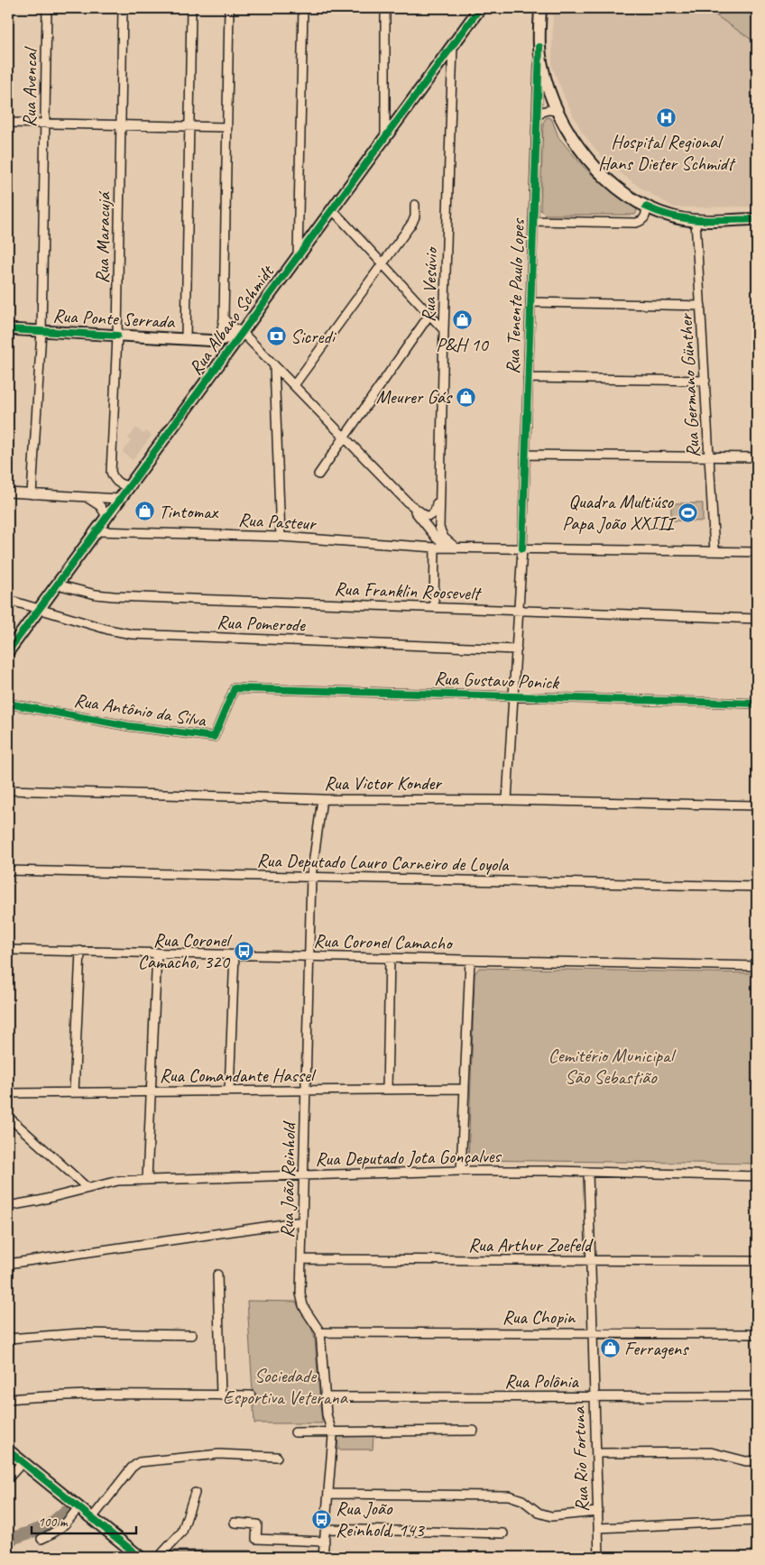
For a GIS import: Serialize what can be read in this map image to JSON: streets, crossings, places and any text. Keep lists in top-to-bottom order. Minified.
{"streets":{"main road":["Rua Tenente Paulo Lopes","Rua Albano Schmidt"],"street":["Rua Avencal","Rua Maracujá","Rua Vesúvio","Rua Ponte Serrada","Rua Germano Günther","Rua Pasteur","Rua Franklin Roosevelt","Rua Pomerode","Rua Gustavo Ponick","Rua Antônio da Silva","Rua Victor Konder","Rua Deputado Lauro Carneiro de Loyola","Rua Coronel Camacho","Rua Comandante Hassel","Rua Deputado Jota Gonçalves","Rua João Reinhold","Rua Arthur Zoefeld","Rua Chopin","Rua Polônia","Rua Rio Fortuna"]},"crossings":[["Rua Avencal","Rua Ponte Serrada"],["Rua Maracujá","Rua Ponte Serrada"],["Rua Maracujá","Rua Albano Schmidt"],["Rua Vesúvio","Rua Albano Schmidt"],["Rua Vesúvio","Rua Pasteur"],["Rua Tenente Paulo Lopes","Rua Pasteur"],["Rua Tenente Paulo Lopes","Rua Franklin Roosevelt"],["Rua Tenente Paulo Lopes","Rua Pomerode"],["Rua Tenente Paulo Lopes","Rua Gustavo Ponick"],["Rua Tenente Paulo Lopes","Rua Victor Konder"],["Rua Ponte Serrada","Rua Albano Schmidt"],["Rua Albano Schmidt","Rua Pasteur"],["Rua Albano Schmidt","Rua Franklin Roosevelt"],["Rua Albano Schmidt","Rua Pomerode"],["Rua Germano Günther","Rua Pasteur"],["Rua Gustavo Ponick","Rua Antônio da Silva"],["Rua Victor Konder","Rua João Reinhold"],["Rua Deputado Lauro Carneiro de Loyola","Rua João Reinhold"],["Rua Coronel Camacho","Rua João Reinhold"],["Rua Comandante Hassel","Rua João Reinhold"],["Rua Deputado Jota Gonçalves","Rua João Reinhold"],["Rua Deputado Jota Gonçalves","Rua Rio Fortuna"],["Rua João Reinhold","Rua Arthur Zoefeld"],["Rua João Reinhold","Rua Chopin"],["Rua João Reinhold","Rua Polônia"],["Rua Arthur Zoefeld","Rua Rio Fortuna"],["Rua Chopin","Rua Rio Fortuna"],["Rua Polônia","Rua Rio Fortuna"]],"parks":["Cemitério Municipal São Sebastião","Sociedade Esportiva Veterana"],"places":{"hospital":["Hospital Regional Hans Dieter Schmidt"],"shop":["P&H 10","Meurer Gás","Tintomax","Ferragens"],"bank":["Sicredi"],"sports":["Quadra Multiúso Papa João XXIII"],"bus stop":["Rua Coronel Camacho, 320","Rua João Reinhold, 143"]},"scale_bar":"100 m"}
